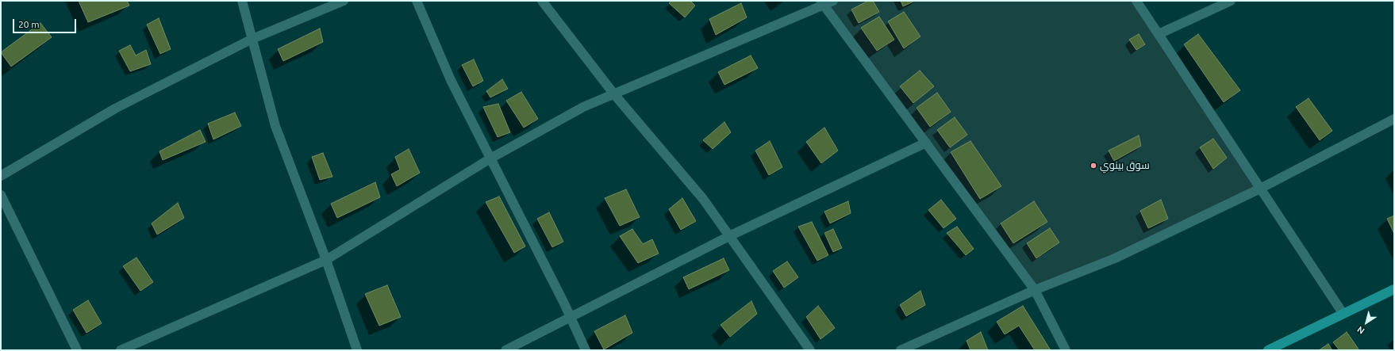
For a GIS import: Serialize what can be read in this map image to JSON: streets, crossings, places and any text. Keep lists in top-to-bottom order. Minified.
{"places":["سوق بينوي"],"scale_bar":"20 m","north":"bottom left"}
